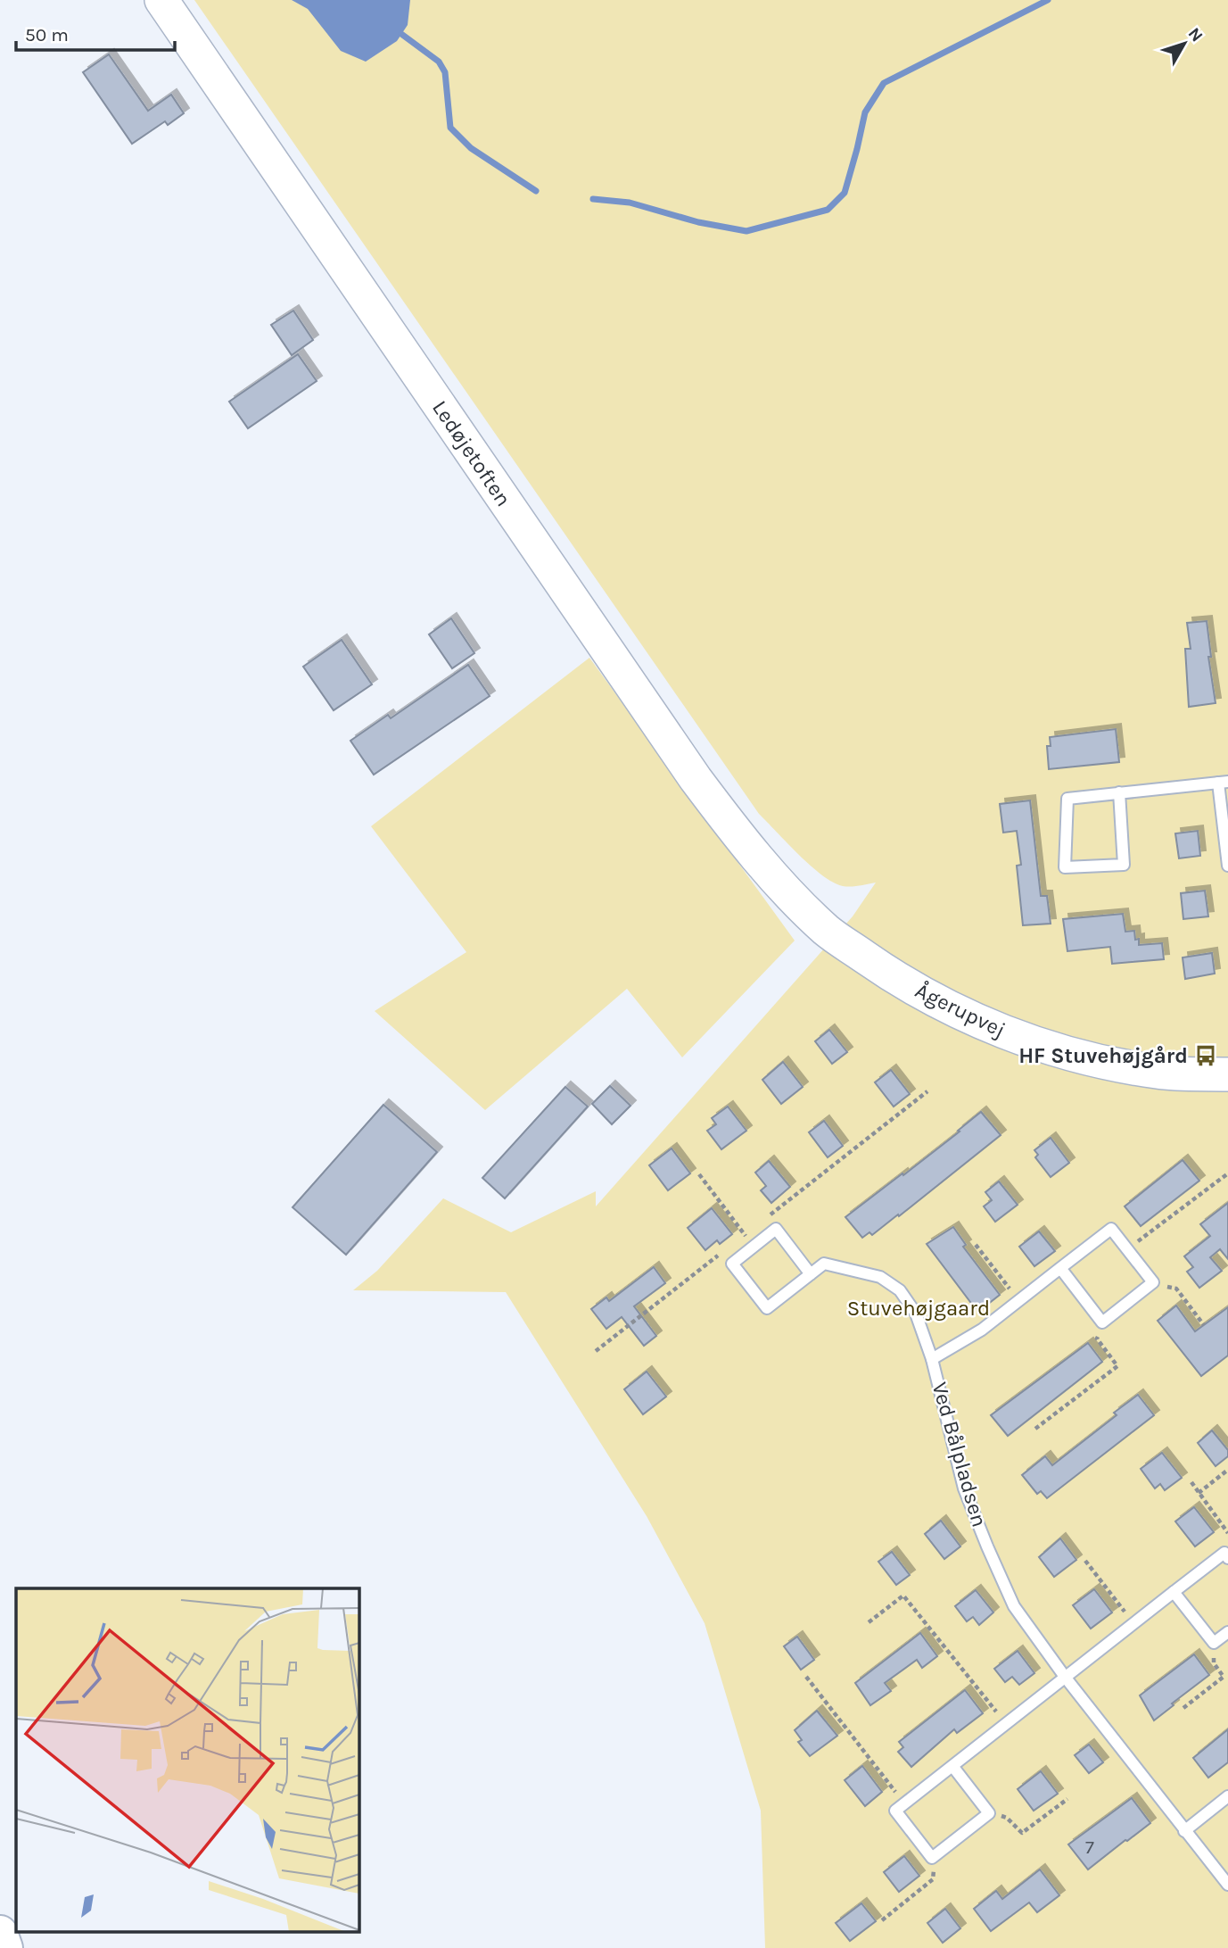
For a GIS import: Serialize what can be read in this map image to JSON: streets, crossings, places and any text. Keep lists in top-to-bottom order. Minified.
{"streets":{"street":["Ledøjetoften","Ågerupvej"],"lane":["Ved Bålpladsen"]},"crossings":[["Ledøjetoften","Ågerupvej"]],"parks":["Stuvehøjgaard"],"places":{"bus stop":["HF Stuvehøjgård"]},"house_numbers":["7"],"scale_bar":"50 m","north":"top right"}
